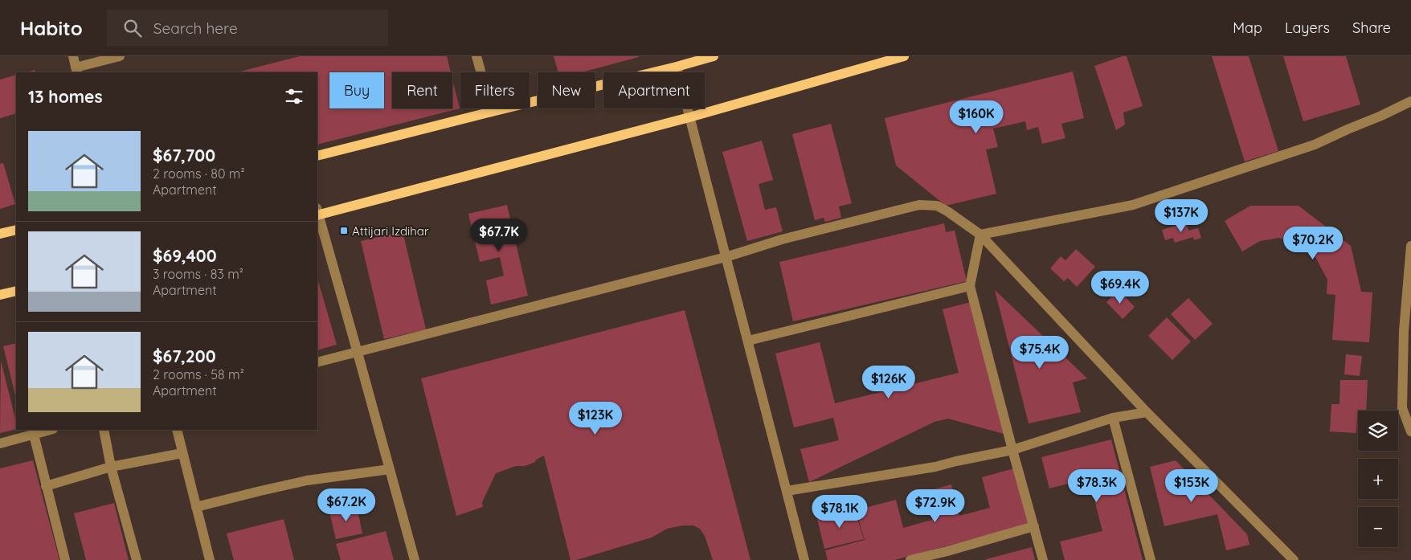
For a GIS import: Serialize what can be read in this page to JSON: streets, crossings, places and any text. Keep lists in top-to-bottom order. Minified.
{"places":{"transit":["Attijari Izdihar"]},"page":{"header":"Habito","search":"Search here","nav":["Map","Layers","Share"],"chip":["Buy","Rent","Filters","New","Apartment"],"heading":"13 homes","price":["$160K","$137K","$67.7K","$70.2K","$69.4K","$75.4K","$126K","$123K","$78.3K","$153K","$67.2K","$72.9K","$78.1K"],"list":[{"name":"$67,700","note":"2 rooms · 80 m² · Apartment"},{"name":"$69,400","note":"3 rooms · 83 m² · Apartment"},{"name":"$67,200","note":"2 rooms · 58 m² · Apartment"}],"map_buttons":["+","−"]}}
